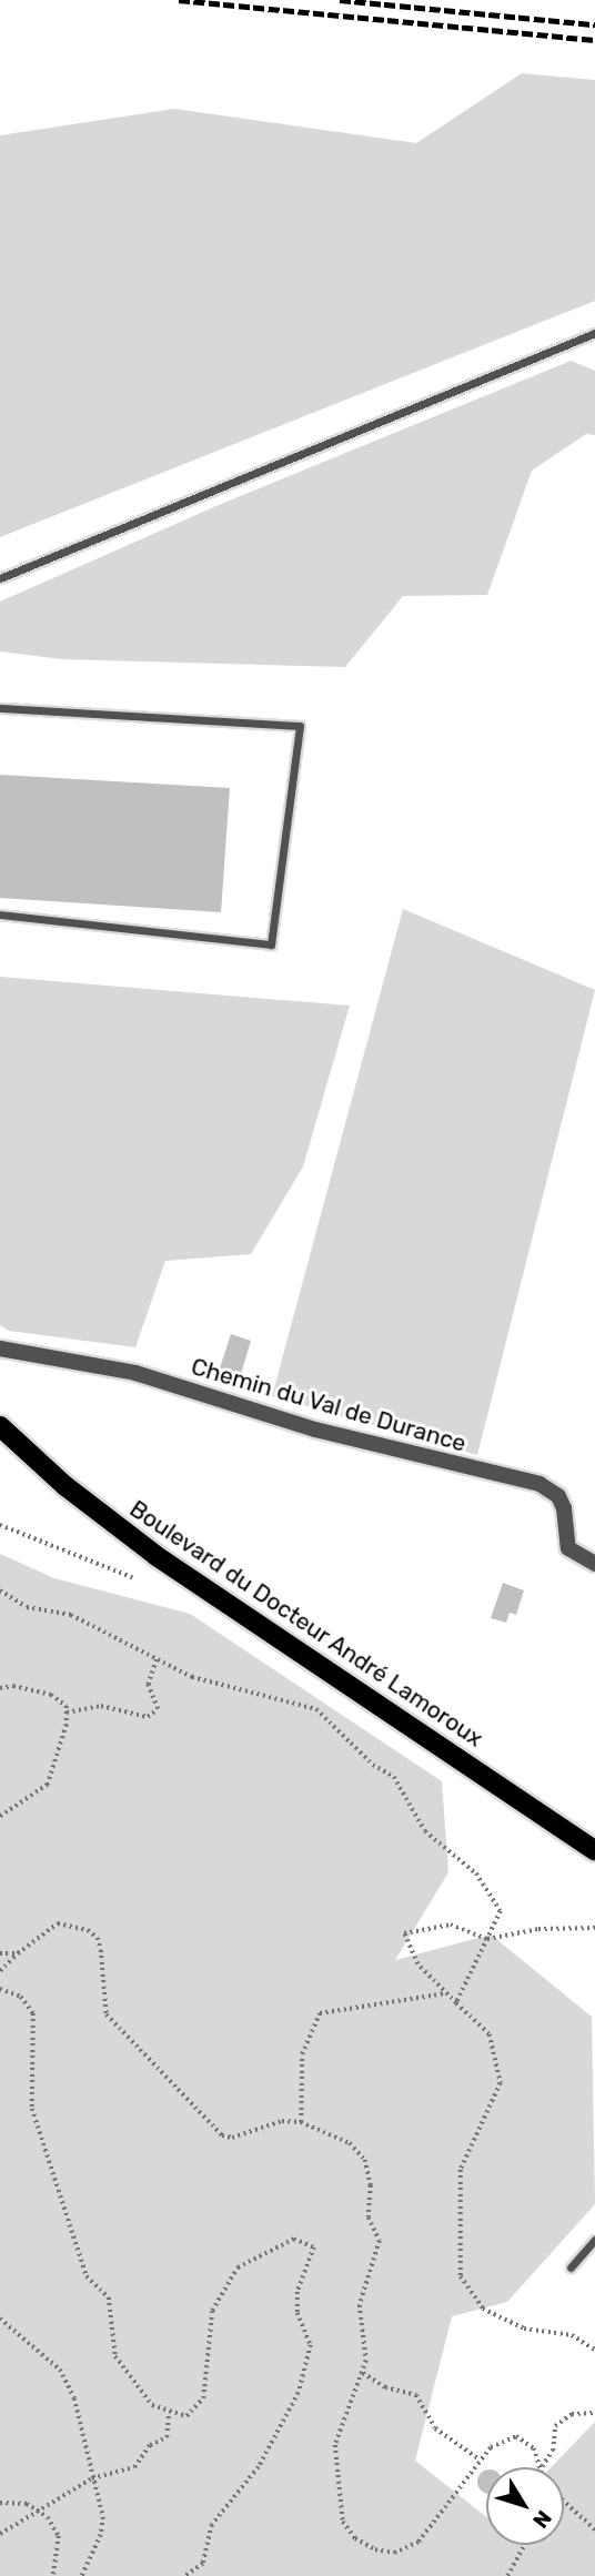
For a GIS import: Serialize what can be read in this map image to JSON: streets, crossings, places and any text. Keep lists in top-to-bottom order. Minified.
{"streets":{"main road":["Boulevard du Docteur André Lamoroux"],"street":["Chemin du Val de Durance"]},"north":"bottom right"}
